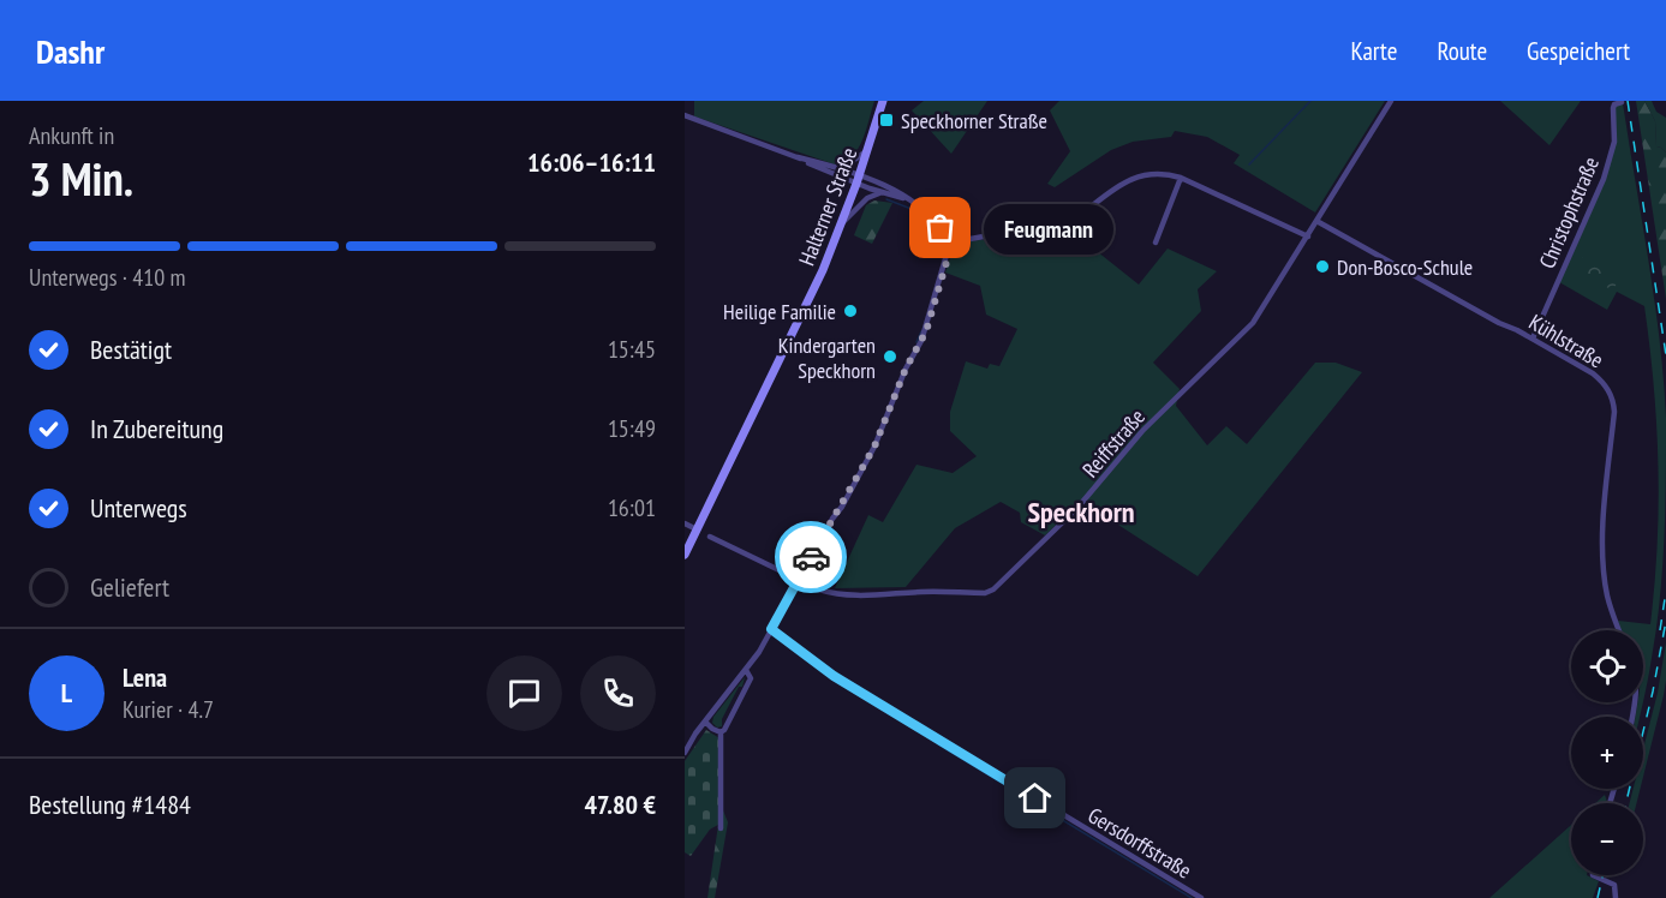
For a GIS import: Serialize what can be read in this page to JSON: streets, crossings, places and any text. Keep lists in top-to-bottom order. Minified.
{"streets":{"main road":["Halterner Straße"],"street":["Christophstraße","Kühlstraße","Reiffstraße","Gersdorffstraße"]},"crossings":[["Christophstraße","Kühlstraße"],["Kühlstraße","Reiffstraße"]],"districts":["Speckhorn"],"places":{"transit":["Speckhorner Straße"],"other":["Feugmann","Don-Bosco-Schule","Heilige Familie","Kindergarten Speckhorn"]},"page":{"header":"Dashr","nav":["Karte","Route","Gespeichert"],"heading":["3 Min.","Ankunft in","16:06–16:11"],"panel":["Lena","Kurier · 4.7","Bestellung #1484","47.80 €"],"bubble":"Feugmann","bar":"Unterwegs · 410 m","list":[["Bestätigt","15:45"],["In Zubereitung","15:49"],["Unterwegs","16:01"],"Geliefert"],"map_buttons":["+","−"],"round":"L"}}
